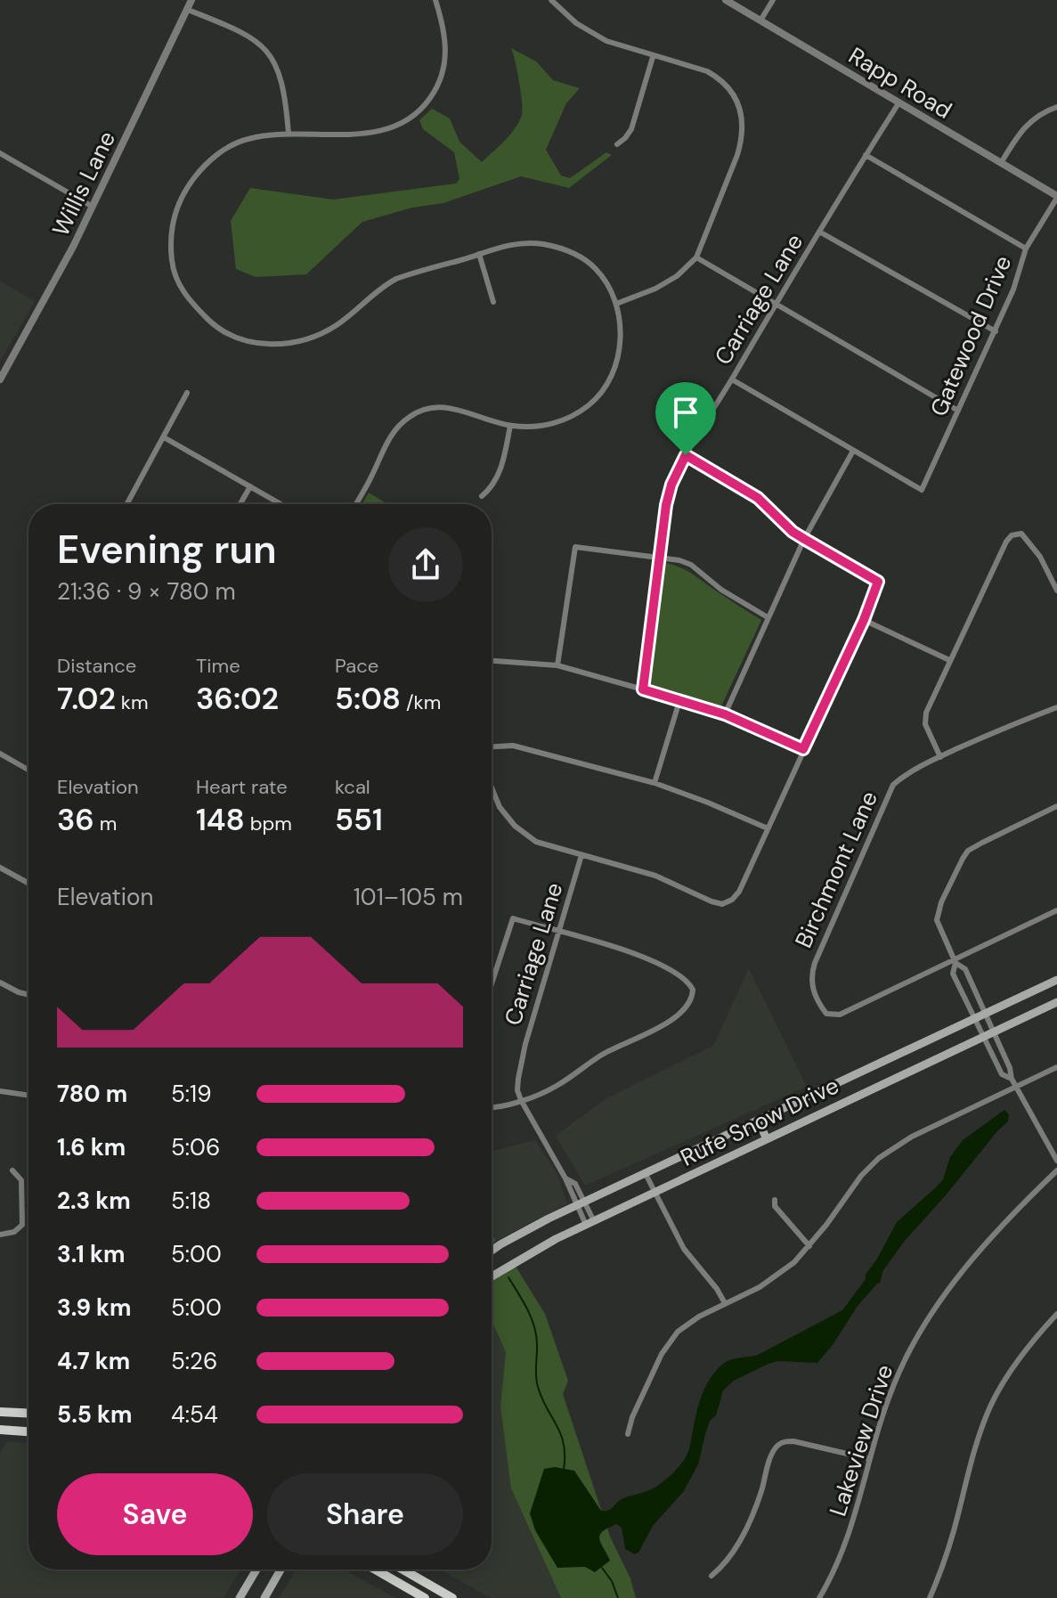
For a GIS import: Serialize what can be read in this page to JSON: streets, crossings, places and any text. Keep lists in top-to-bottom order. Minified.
{"streets":{"main road":["Rufe Snow Drive"],"street":["Rapp Road","Willis Lane","Carriage Lane","Gatewood Drive","Birchmont Lane","Lakeview Drive"]},"crossings":[["Rapp Road","Carriage Lane"],["Rapp Road","Gatewood Drive"],["Carriage Lane","Rufe Snow Drive"]],"page":{"heading":["Evening run","21:36 · 9 × 780 m"],"stats":[["Distance","7.02 km"],["Time","36:02"],["Pace","5:08 /km"],["Elevation","36 m"],["Heart rate","148 bpm"],["kcal","551"]],"chart":["Elevation","101–105 m"],"list":[{"name":"780 m","note":"5:19"},{"name":"1.6 km","note":"5:06"},{"name":"2.3 km","note":"5:18"},{"name":"3.1 km","note":"5:00"},{"name":"3.9 km","note":"5:00"},{"name":"4.7 km","note":"5:26"},{"name":"5.5 km","note":"4:54"}],"buttons":["Save","Share"]}}
